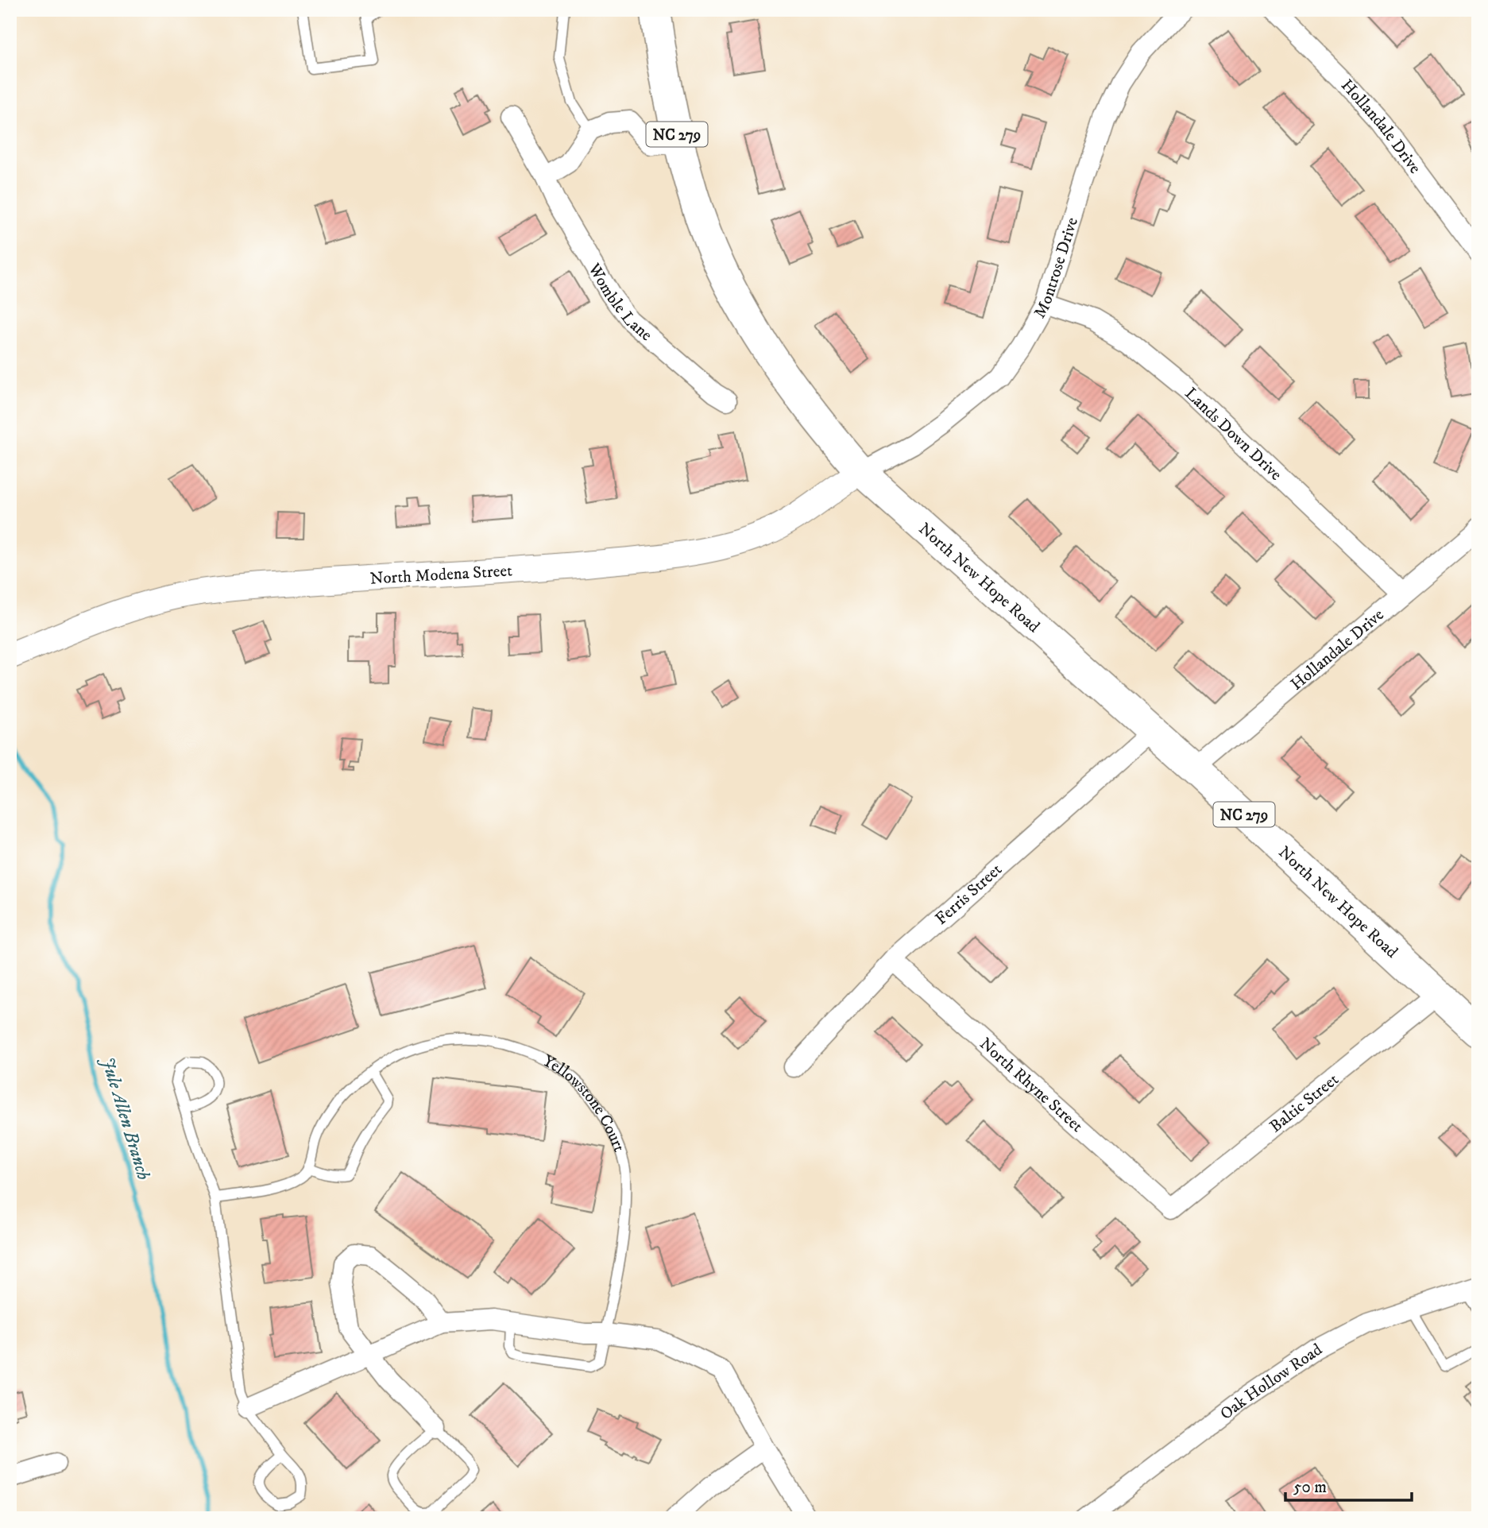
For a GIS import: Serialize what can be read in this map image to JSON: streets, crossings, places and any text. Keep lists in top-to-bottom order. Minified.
{"streets":{"main road":["NC 279","North New Hope Road"],"street":["Hollandale Drive","Montrose Drive","Womble Lane","Lands Down Drive","North Modena Street","Ferris Street","North Rhyne Street","Baltic Street","Oak Hollow Road"],"lane":["Yellowstone Court"]},"crossings":[["Hollandale Drive","Lands Down Drive"],["Hollandale Drive","North New Hope Road"],["Montrose Drive","Lands Down Drive"],["Montrose Drive","North Modena Street"],["Montrose Drive","North New Hope Road"],["North Modena Street","North New Hope Road"],["North New Hope Road","Ferris Street"],["North New Hope Road","Baltic Street"],["Ferris Street","North Rhyne Street"],["North Rhyne Street","Baltic Street"]],"water":["Jule Allen Branch"],"scale_bar":"50 m"}
